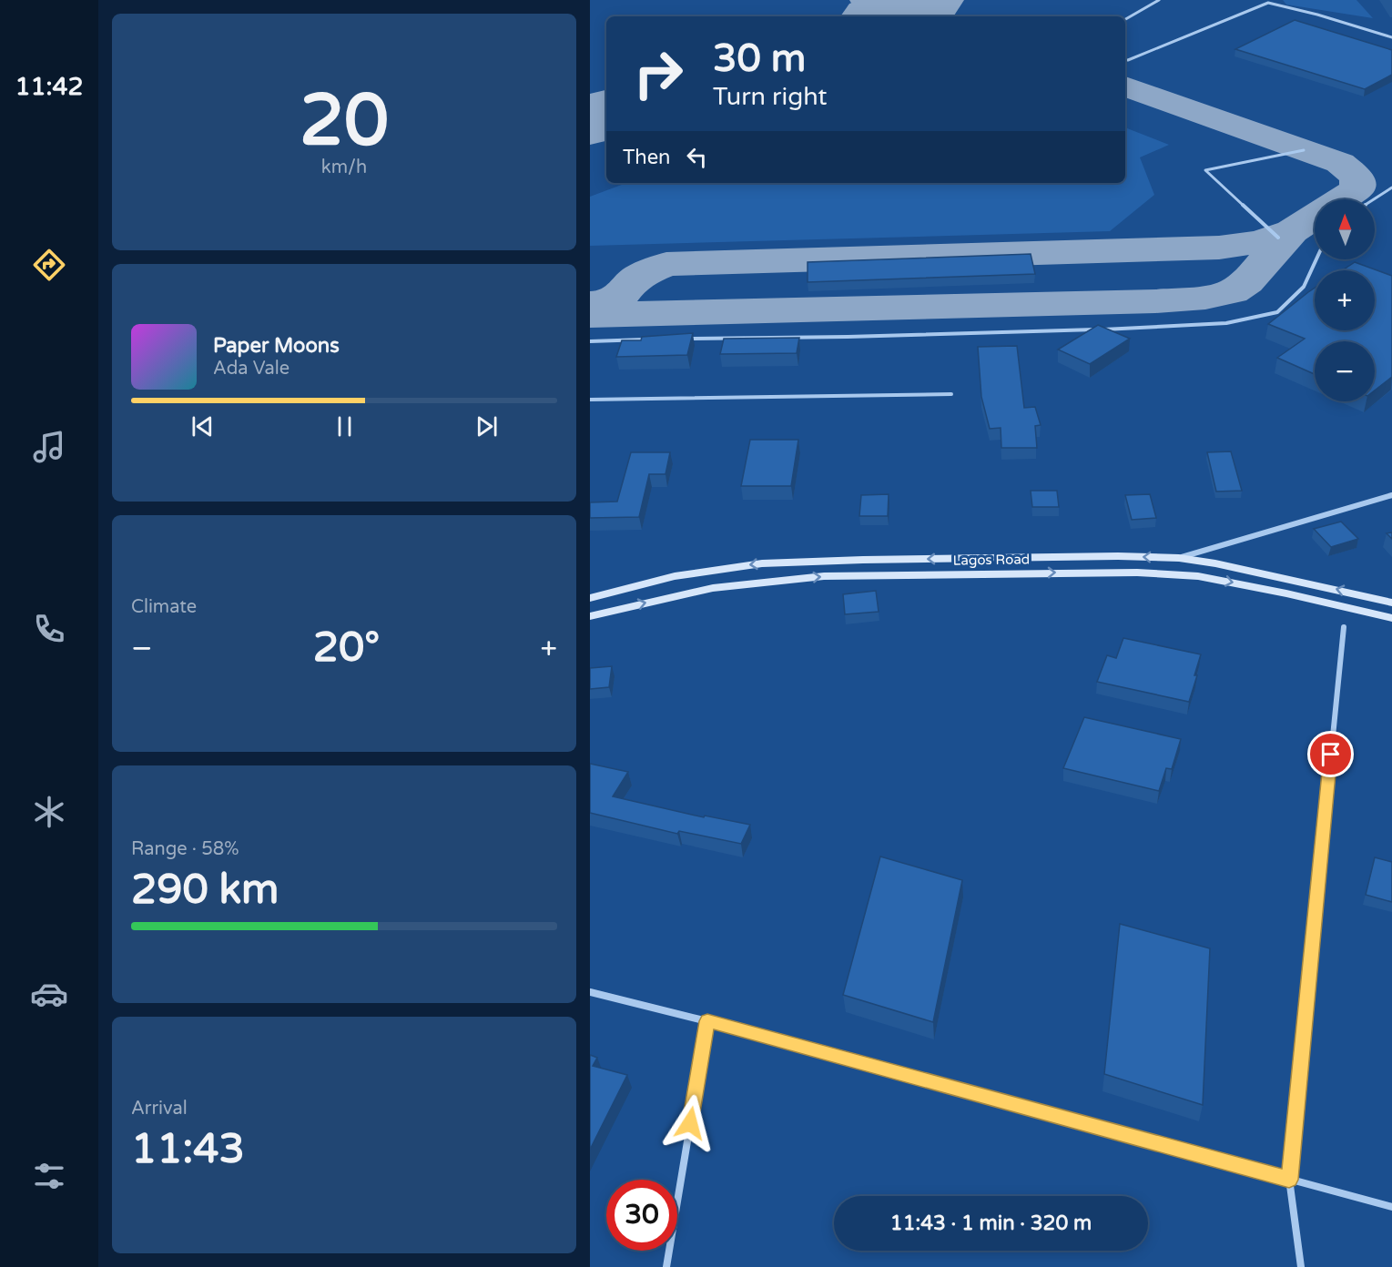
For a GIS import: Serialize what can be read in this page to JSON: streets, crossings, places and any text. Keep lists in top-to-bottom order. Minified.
{"streets":{"main road":["Lagos Road"]},"north":"top","page":{"tabs":"11:42","tile":[["20","km/h"],"Climate",["Range · 58%","290 km"],["Arrival","11:43"]],"turn":["30 m","Turn right"],"then":"Then","map_buttons":["+","−"],"song":["Paper Moons","Ada Vale"],"heat":["−","20°","+"],"limit":"30","trip":"11:43 · 1 min · 320 m"}}
